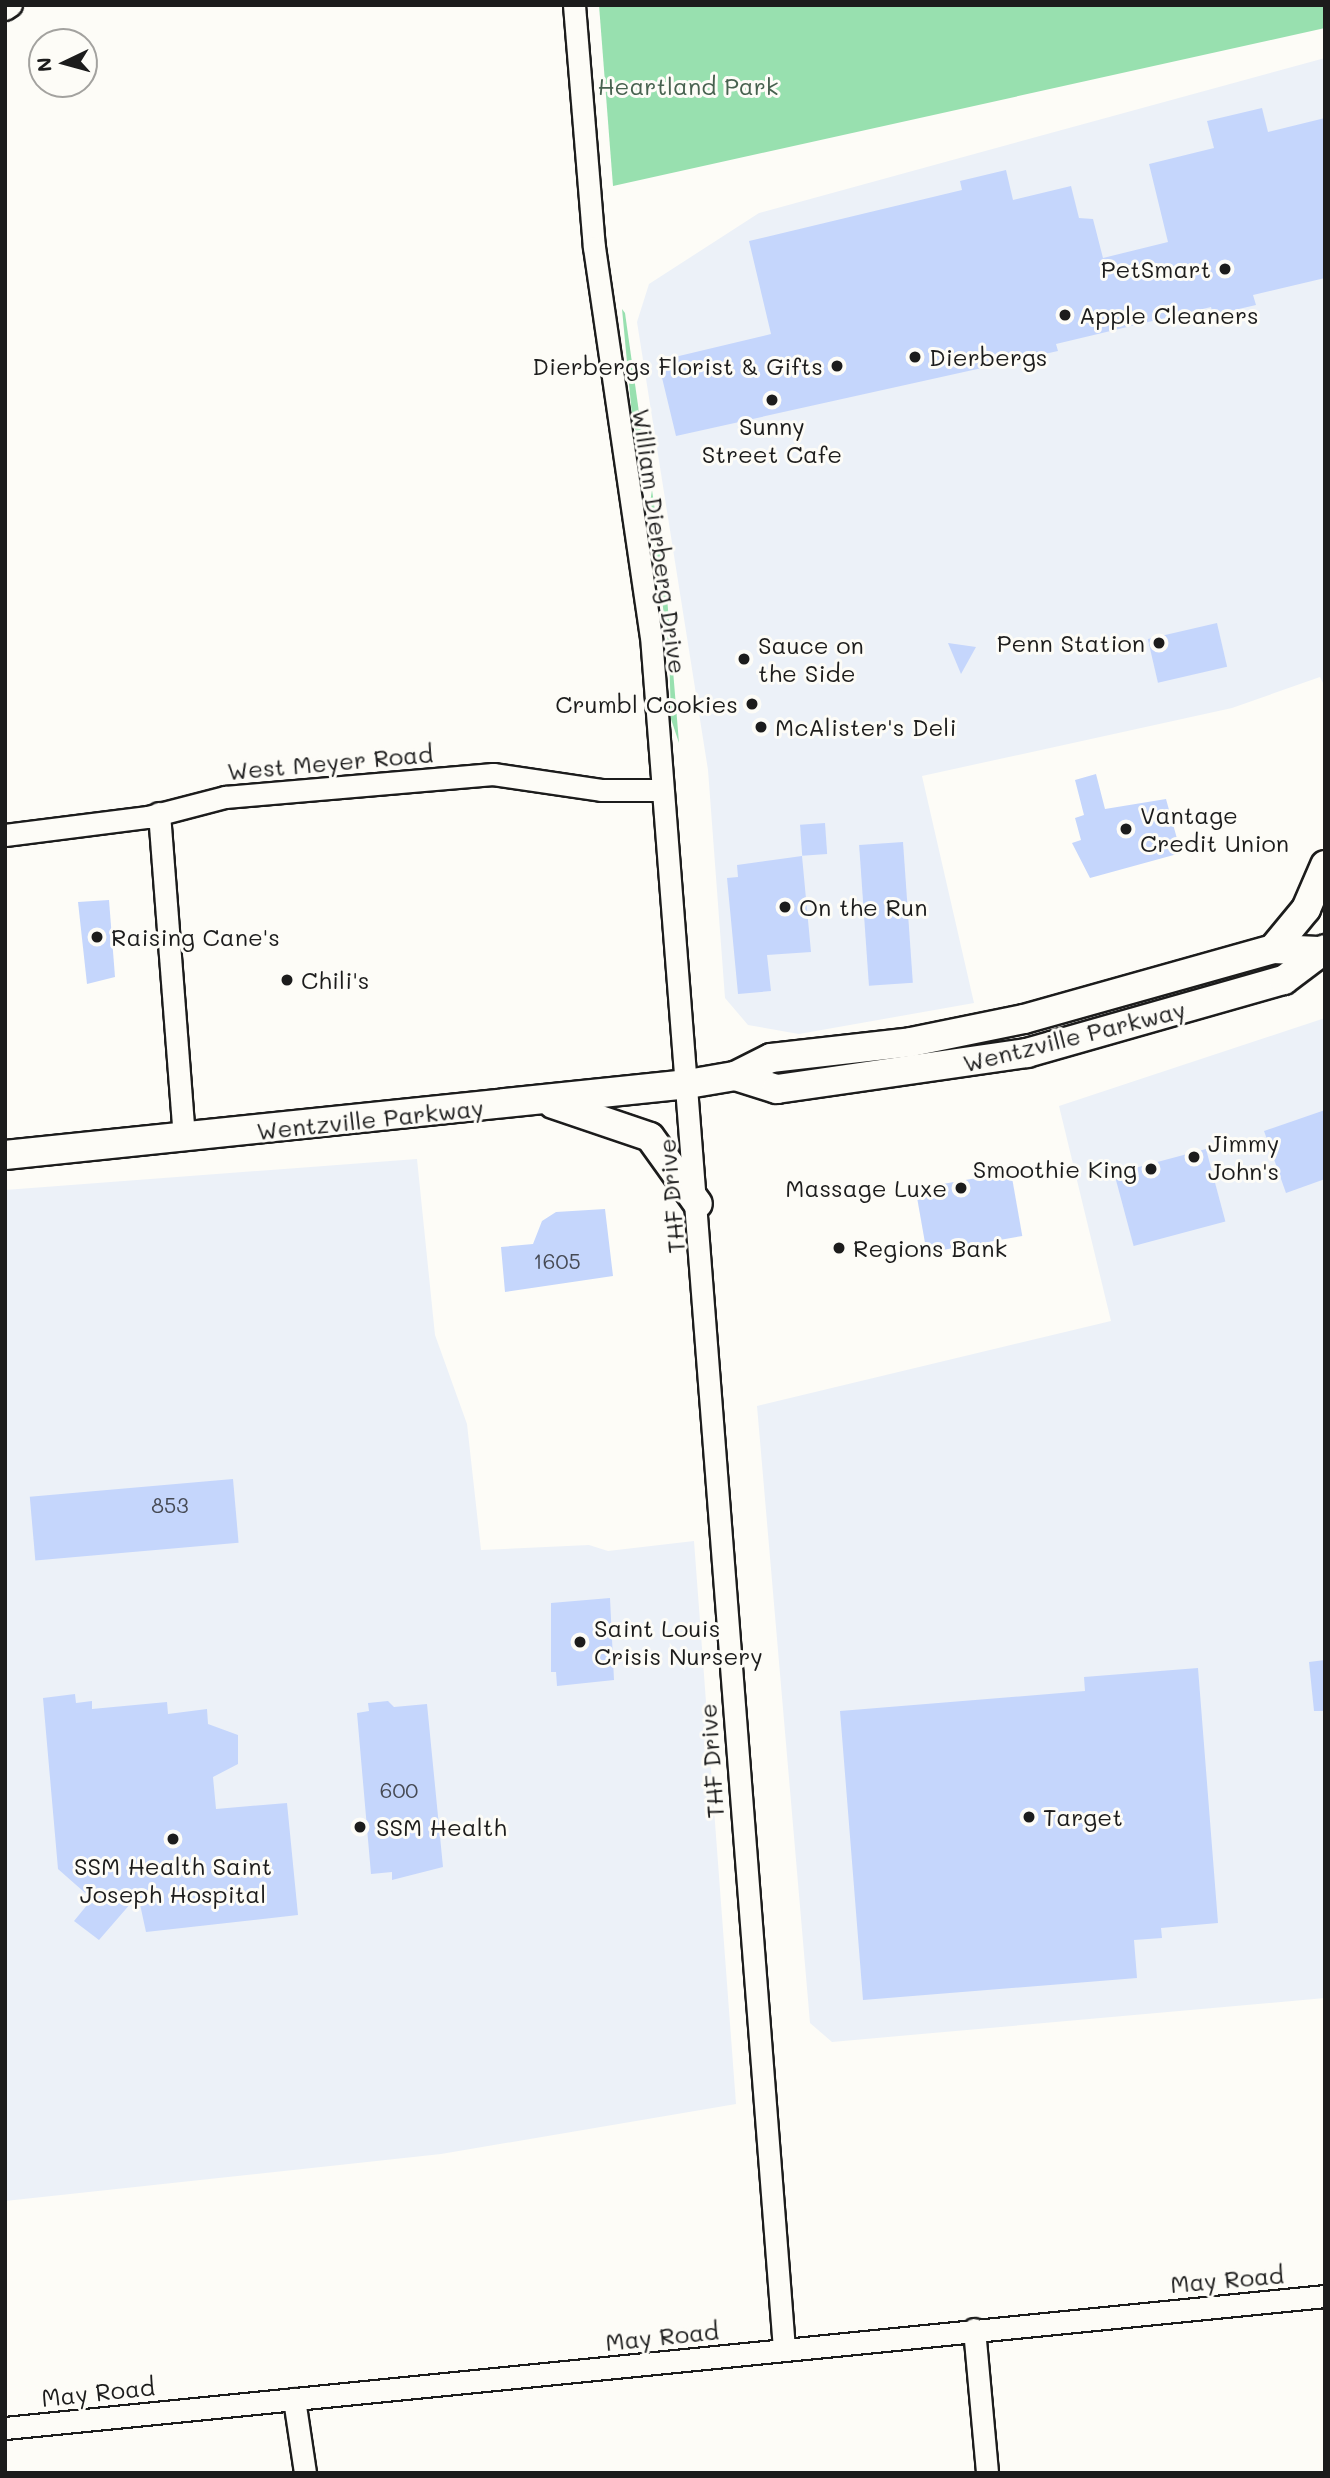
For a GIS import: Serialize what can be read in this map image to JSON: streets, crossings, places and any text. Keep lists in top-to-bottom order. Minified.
{"streets":{"main road":["Wentzville Parkway"],"street":["William Dierberg Drive","West Meyer Road","THF Drive","May Road"]},"crossings":[["William Dierberg Drive","West Meyer Road"],["William Dierberg Drive","Wentzville Parkway"],["William Dierberg Drive","THF Drive"],["Wentzville Parkway","THF Drive"],["THF Drive","May Road"]],"parks":["Heartland Park"],"places":["PetSmart","Apple Cleaners","Dierbergs","Dierbergs Florist & Gifts","Sunny Street Cafe","Penn Station","Sauce on the Side","Crumbl Cookies","McAlister's Deli","Vantage Credit Union","On the Run","Raising Cane's","Chili's","Jimmy John's","Smoothie King","Massage Luxe","Regions Bank","Saint Louis Crisis Nursery","Target","SSM Health","SSM Health Saint Joseph Hospital"],"house_numbers":["1605","853","600"],"north":"left"}
